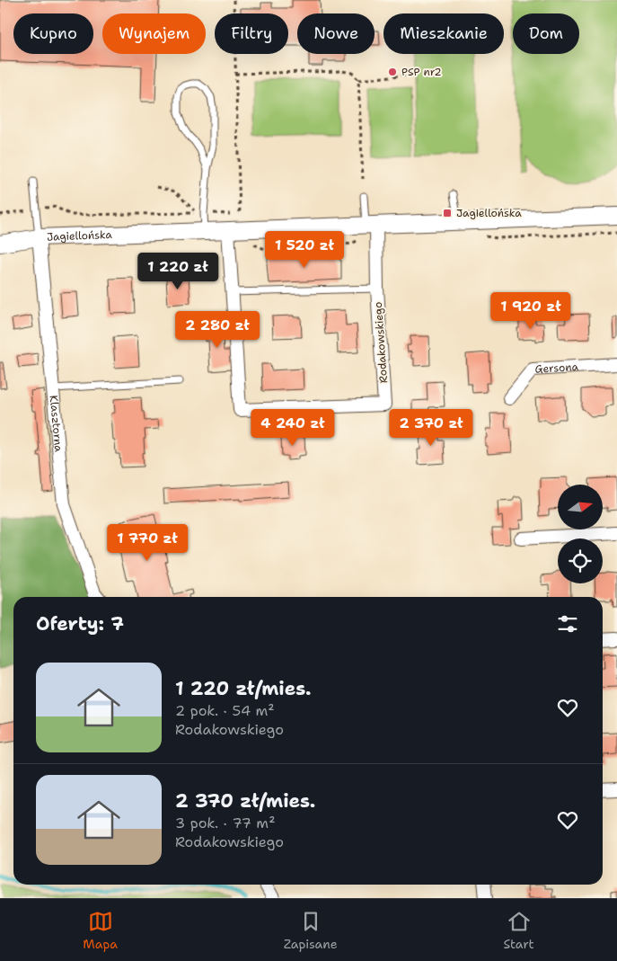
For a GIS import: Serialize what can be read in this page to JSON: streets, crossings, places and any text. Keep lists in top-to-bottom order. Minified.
{"streets":{"street":["Jagiellońska","Rodakowskiego","Gersona","Klasztorna"]},"crossings":[["Jagiellońska","Rodakowskiego"],["Jagiellońska","Klasztorna"]],"places":{"other":["PSP nr2"],"transit":["Jagiellońska"]},"north":"right","page":{"chip":["Kupno","Wynajem","Filtry","Nowe","Mieszkanie","Dom"],"price":["1 520 zł","1 220 zł","1 920 zł","2 280 zł","4 240 zł","2 370 zł","1 770 zł"],"heading":"Oferty: 7","list":[{"name":"1 220 zł/mies.","note":"2 pok. · 54 m² · Rodakowskiego"},{"name":"2 370 zł/mies.","note":"3 pok. · 77 m² · Rodakowskiego"}],"tabs":["Mapa","Zapisane","Start"]}}
